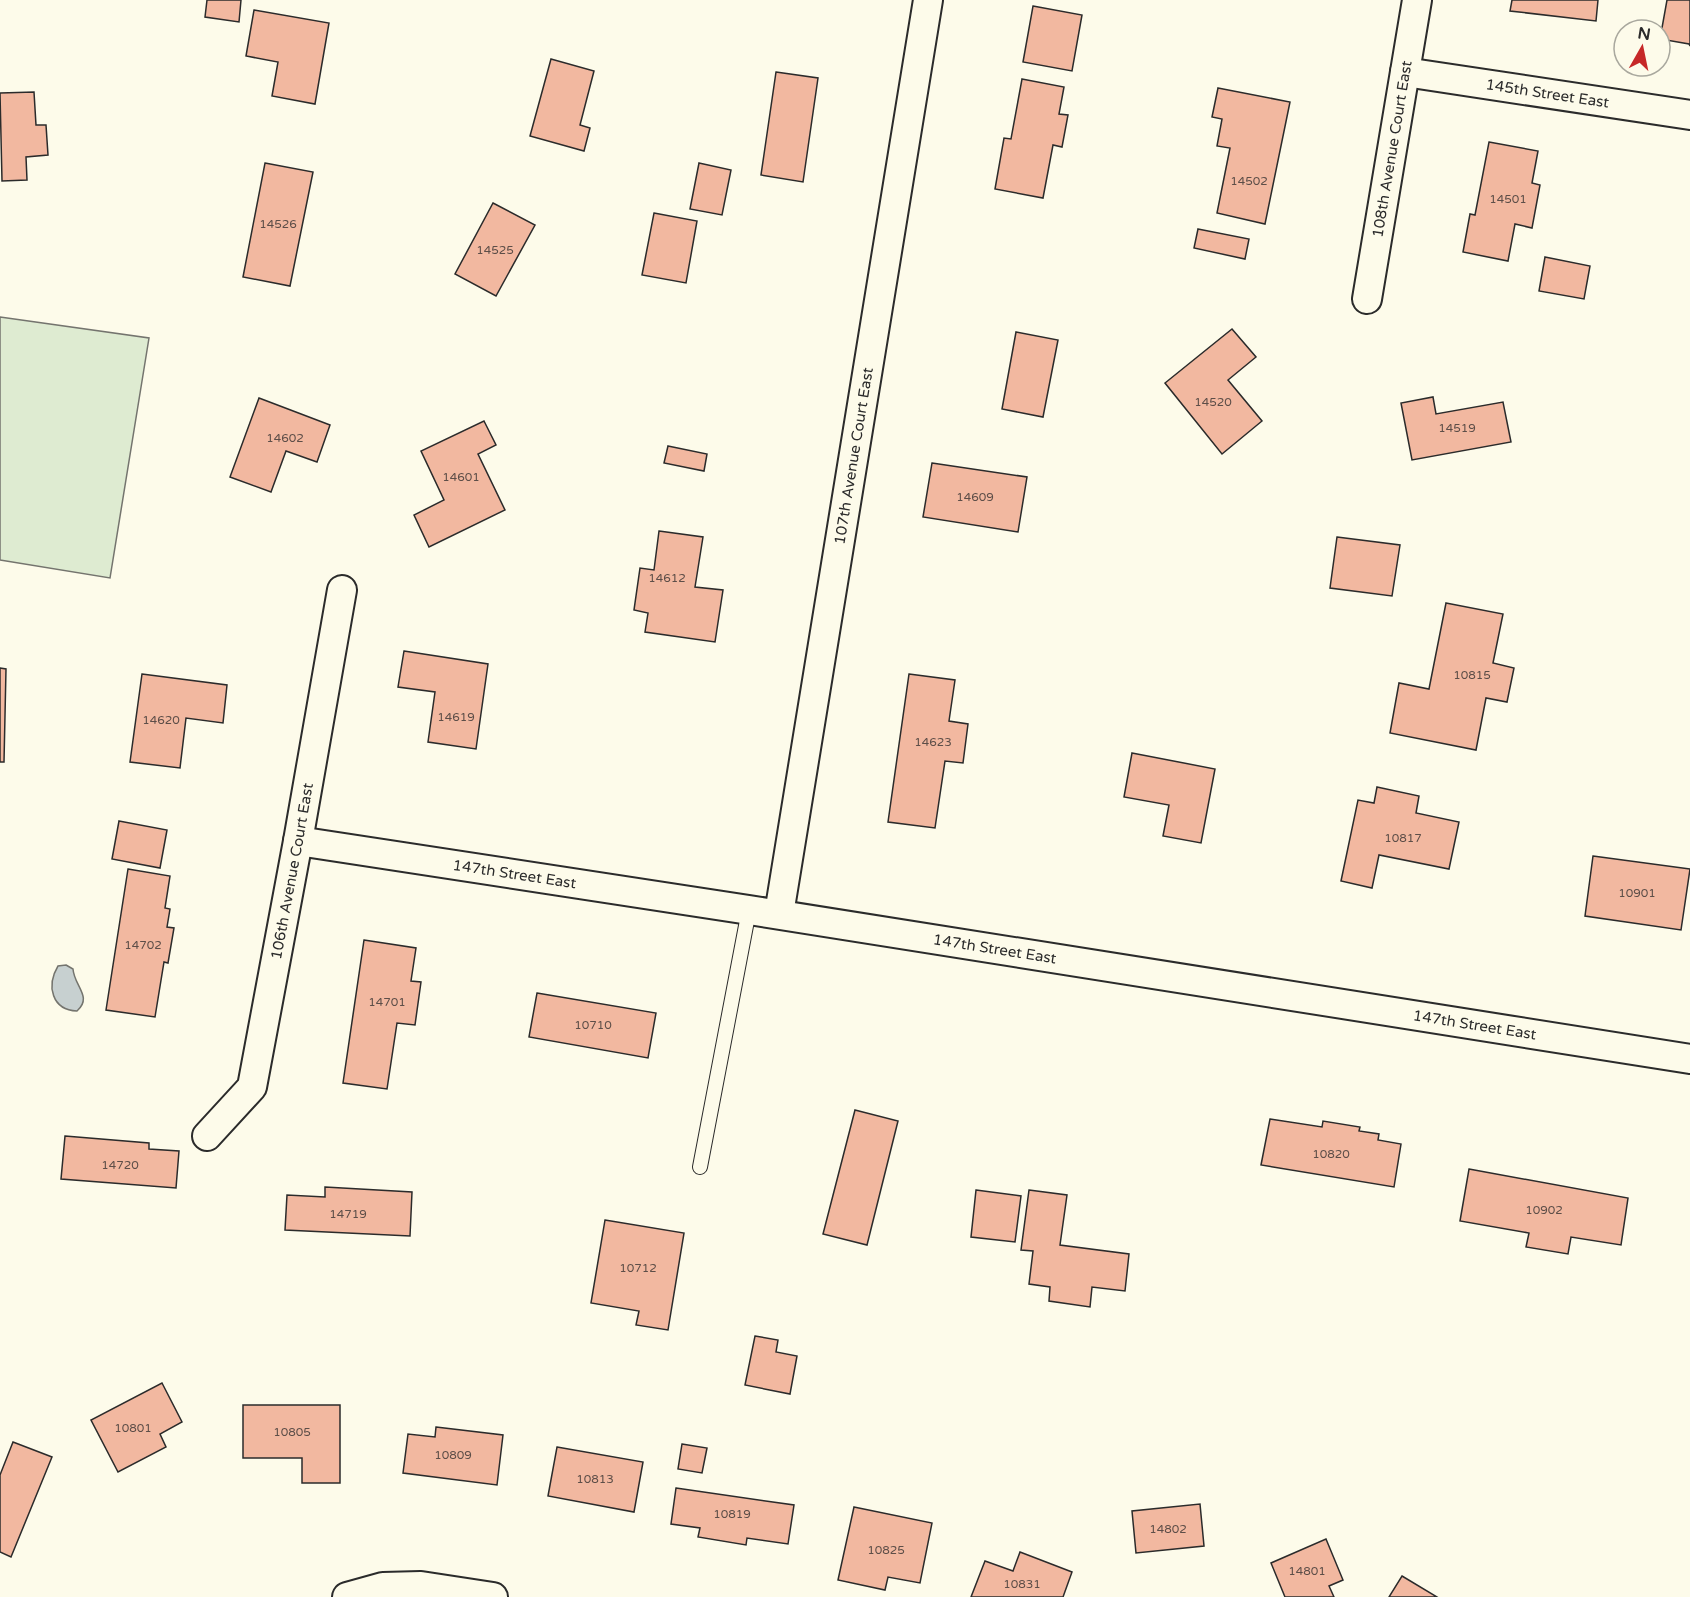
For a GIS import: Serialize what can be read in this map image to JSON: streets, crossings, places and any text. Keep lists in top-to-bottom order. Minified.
{"streets":{"street":["145th Street East","108th Avenue Court East","107th Avenue Court East","106th Avenue Court East","147th Street East"]},"crossings":[["145th Street East","108th Avenue Court East"],["107th Avenue Court East","147th Street East"],["106th Avenue Court East","147th Street East"]],"house_numbers":["14502","14501","14526","14525","14520","14519","14602","14601","14609","14612","10815","14619","14620","14623","10817","10901","14702","14701","10710","10820","14720","10902","14719","10712","10801","10805","10809","10813","10819","14802","10825","14801","10831"],"north":"top"}
